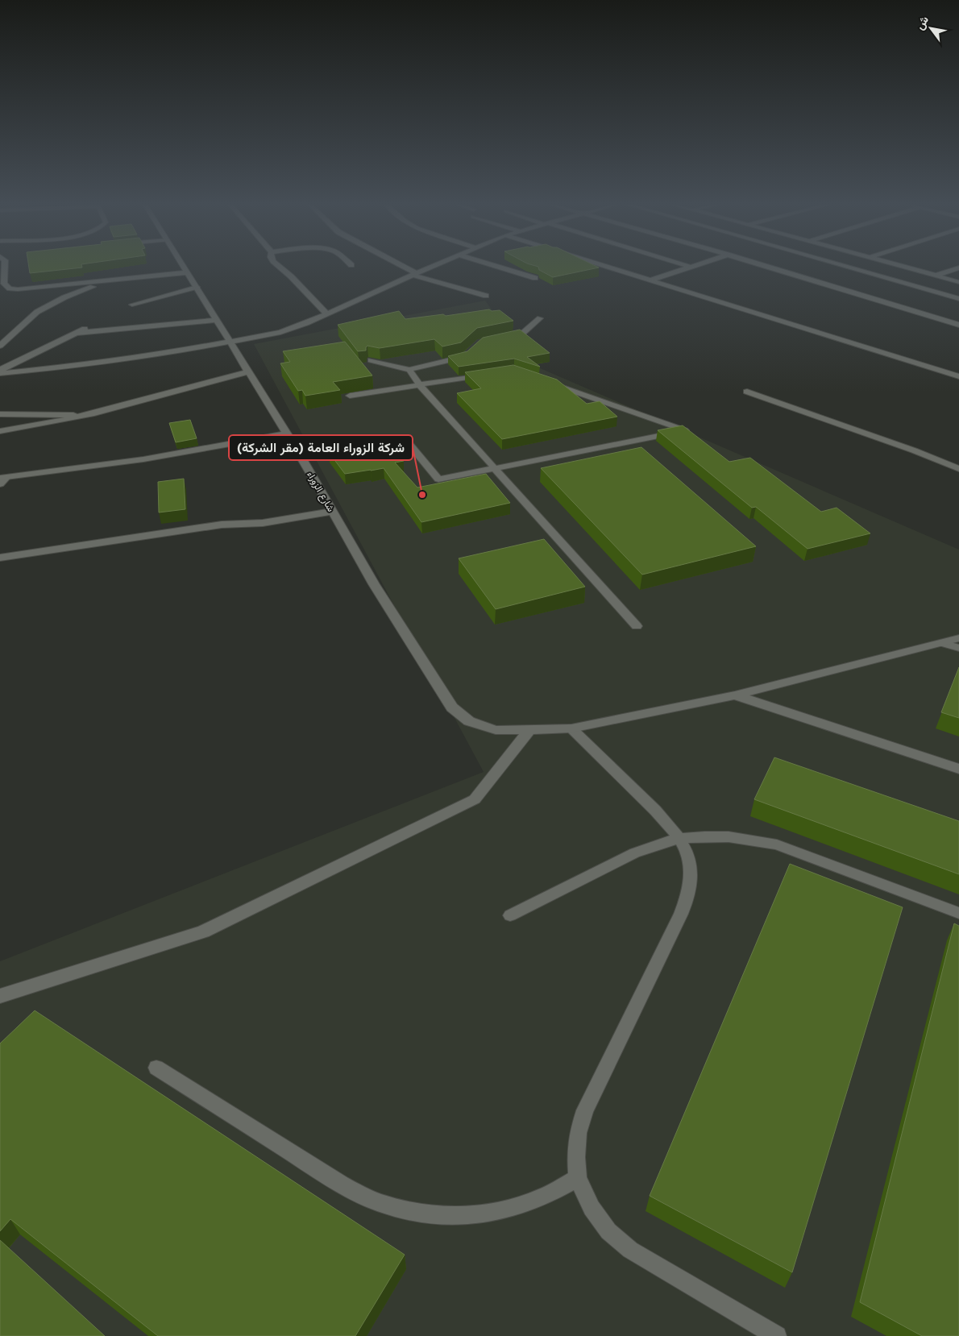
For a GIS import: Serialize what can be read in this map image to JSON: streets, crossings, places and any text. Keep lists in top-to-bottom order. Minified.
{"streets":{"street":["شارع الزوراء"]},"places":["شركة الزوراء العامة (مقر الشركة)"],"north":"top left"}
